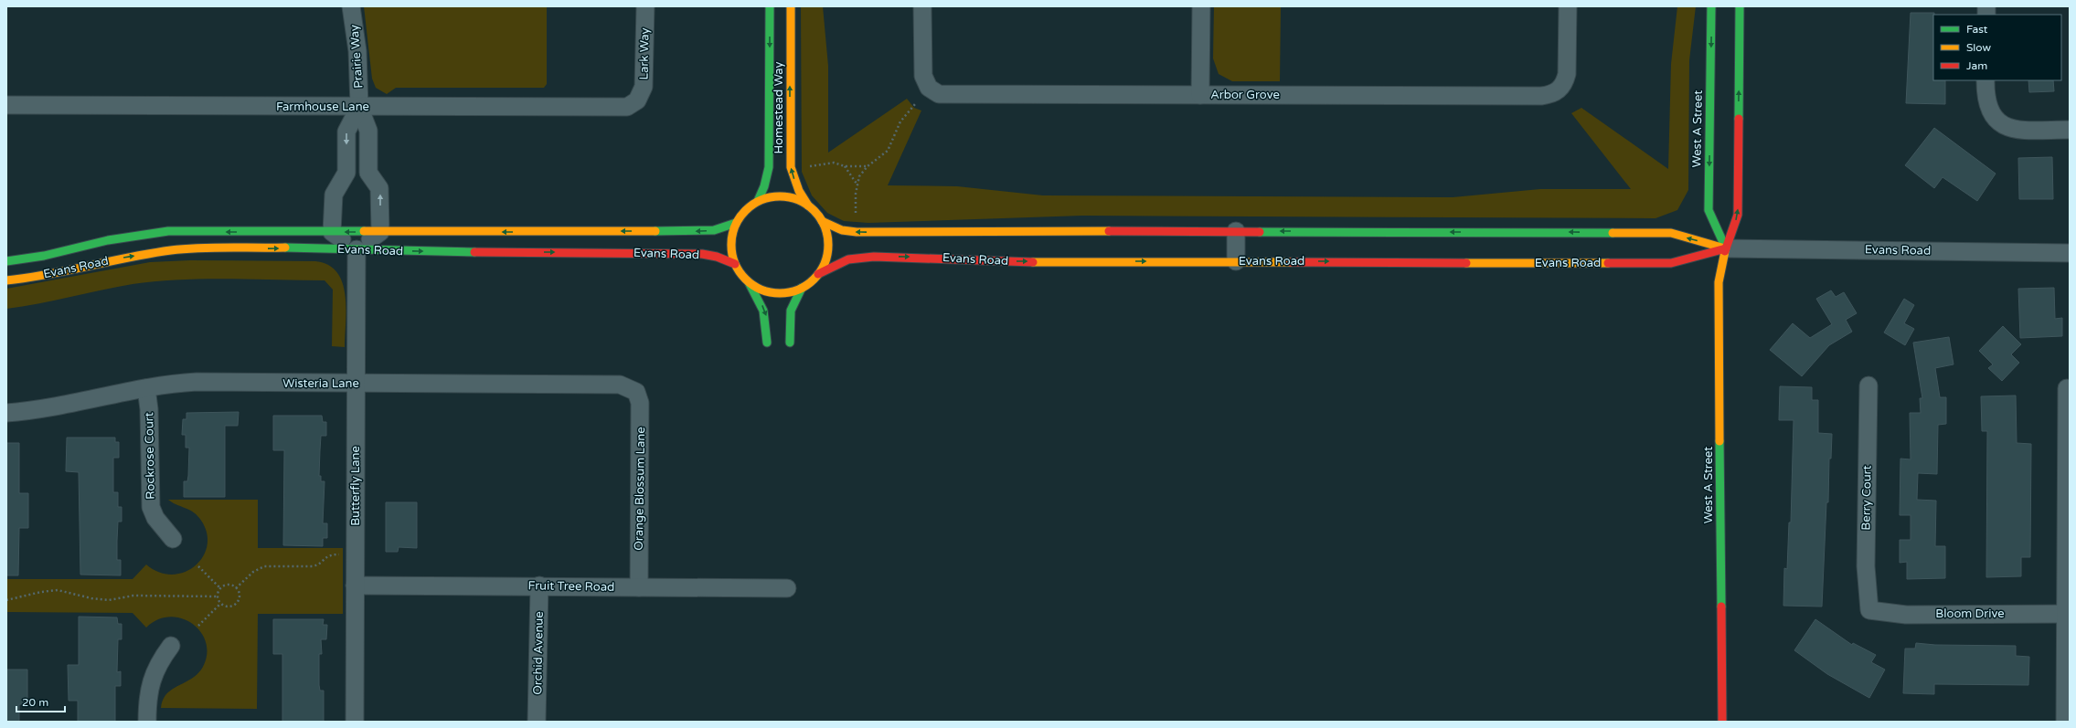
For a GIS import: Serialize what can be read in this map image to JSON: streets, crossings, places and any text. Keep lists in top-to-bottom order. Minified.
{"streets":{"street":["Lark Way","Prairie Way","Arbor Grove","Farmhouse Lane","Homestead Way","West A Street","Evans Road","Wisteria Lane","Rockrose Court","Butterfly Lane","Orange Blossum Lane","Berry Court","Fruit Tree Road","Bloom Drive","Orchid Avenue"]},"crossings":[["Lark Way","Farmhouse Lane"],["Prairie Way","Farmhouse Lane"],["Homestead Way","Evans Road"],["West A Street","Evans Road"],["Evans Road","Butterfly Lane"],["Wisteria Lane","Rockrose Court"],["Wisteria Lane","Butterfly Lane"],["Wisteria Lane","Orange Blossum Lane"],["Butterfly Lane","Fruit Tree Road"],["Orange Blossum Lane","Fruit Tree Road"],["Berry Court","Bloom Drive"],["Fruit Tree Road","Orchid Avenue"]],"legend":["Fast","Slow","Jam"],"scale_bar":"20 m"}
